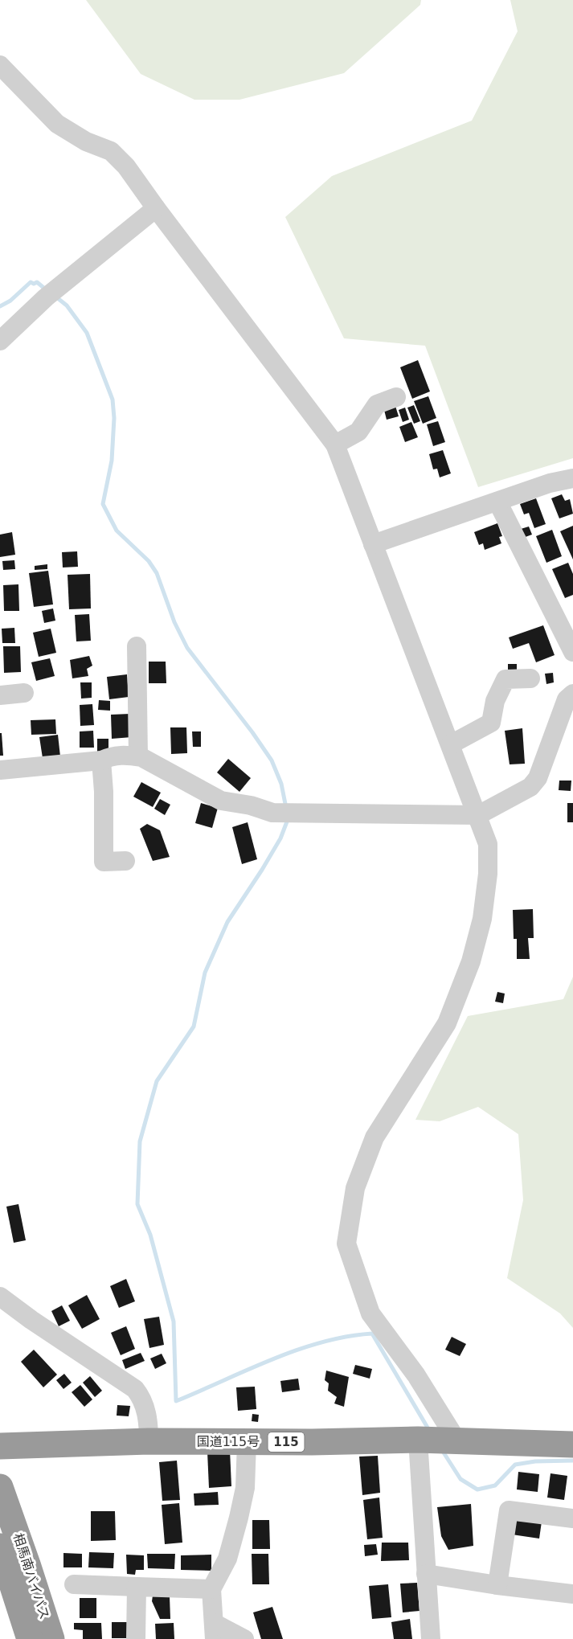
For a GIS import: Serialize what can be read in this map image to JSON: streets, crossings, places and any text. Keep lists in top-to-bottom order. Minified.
{"streets":{"highway":["国道115号","115","相馬南バイパス"]}}
